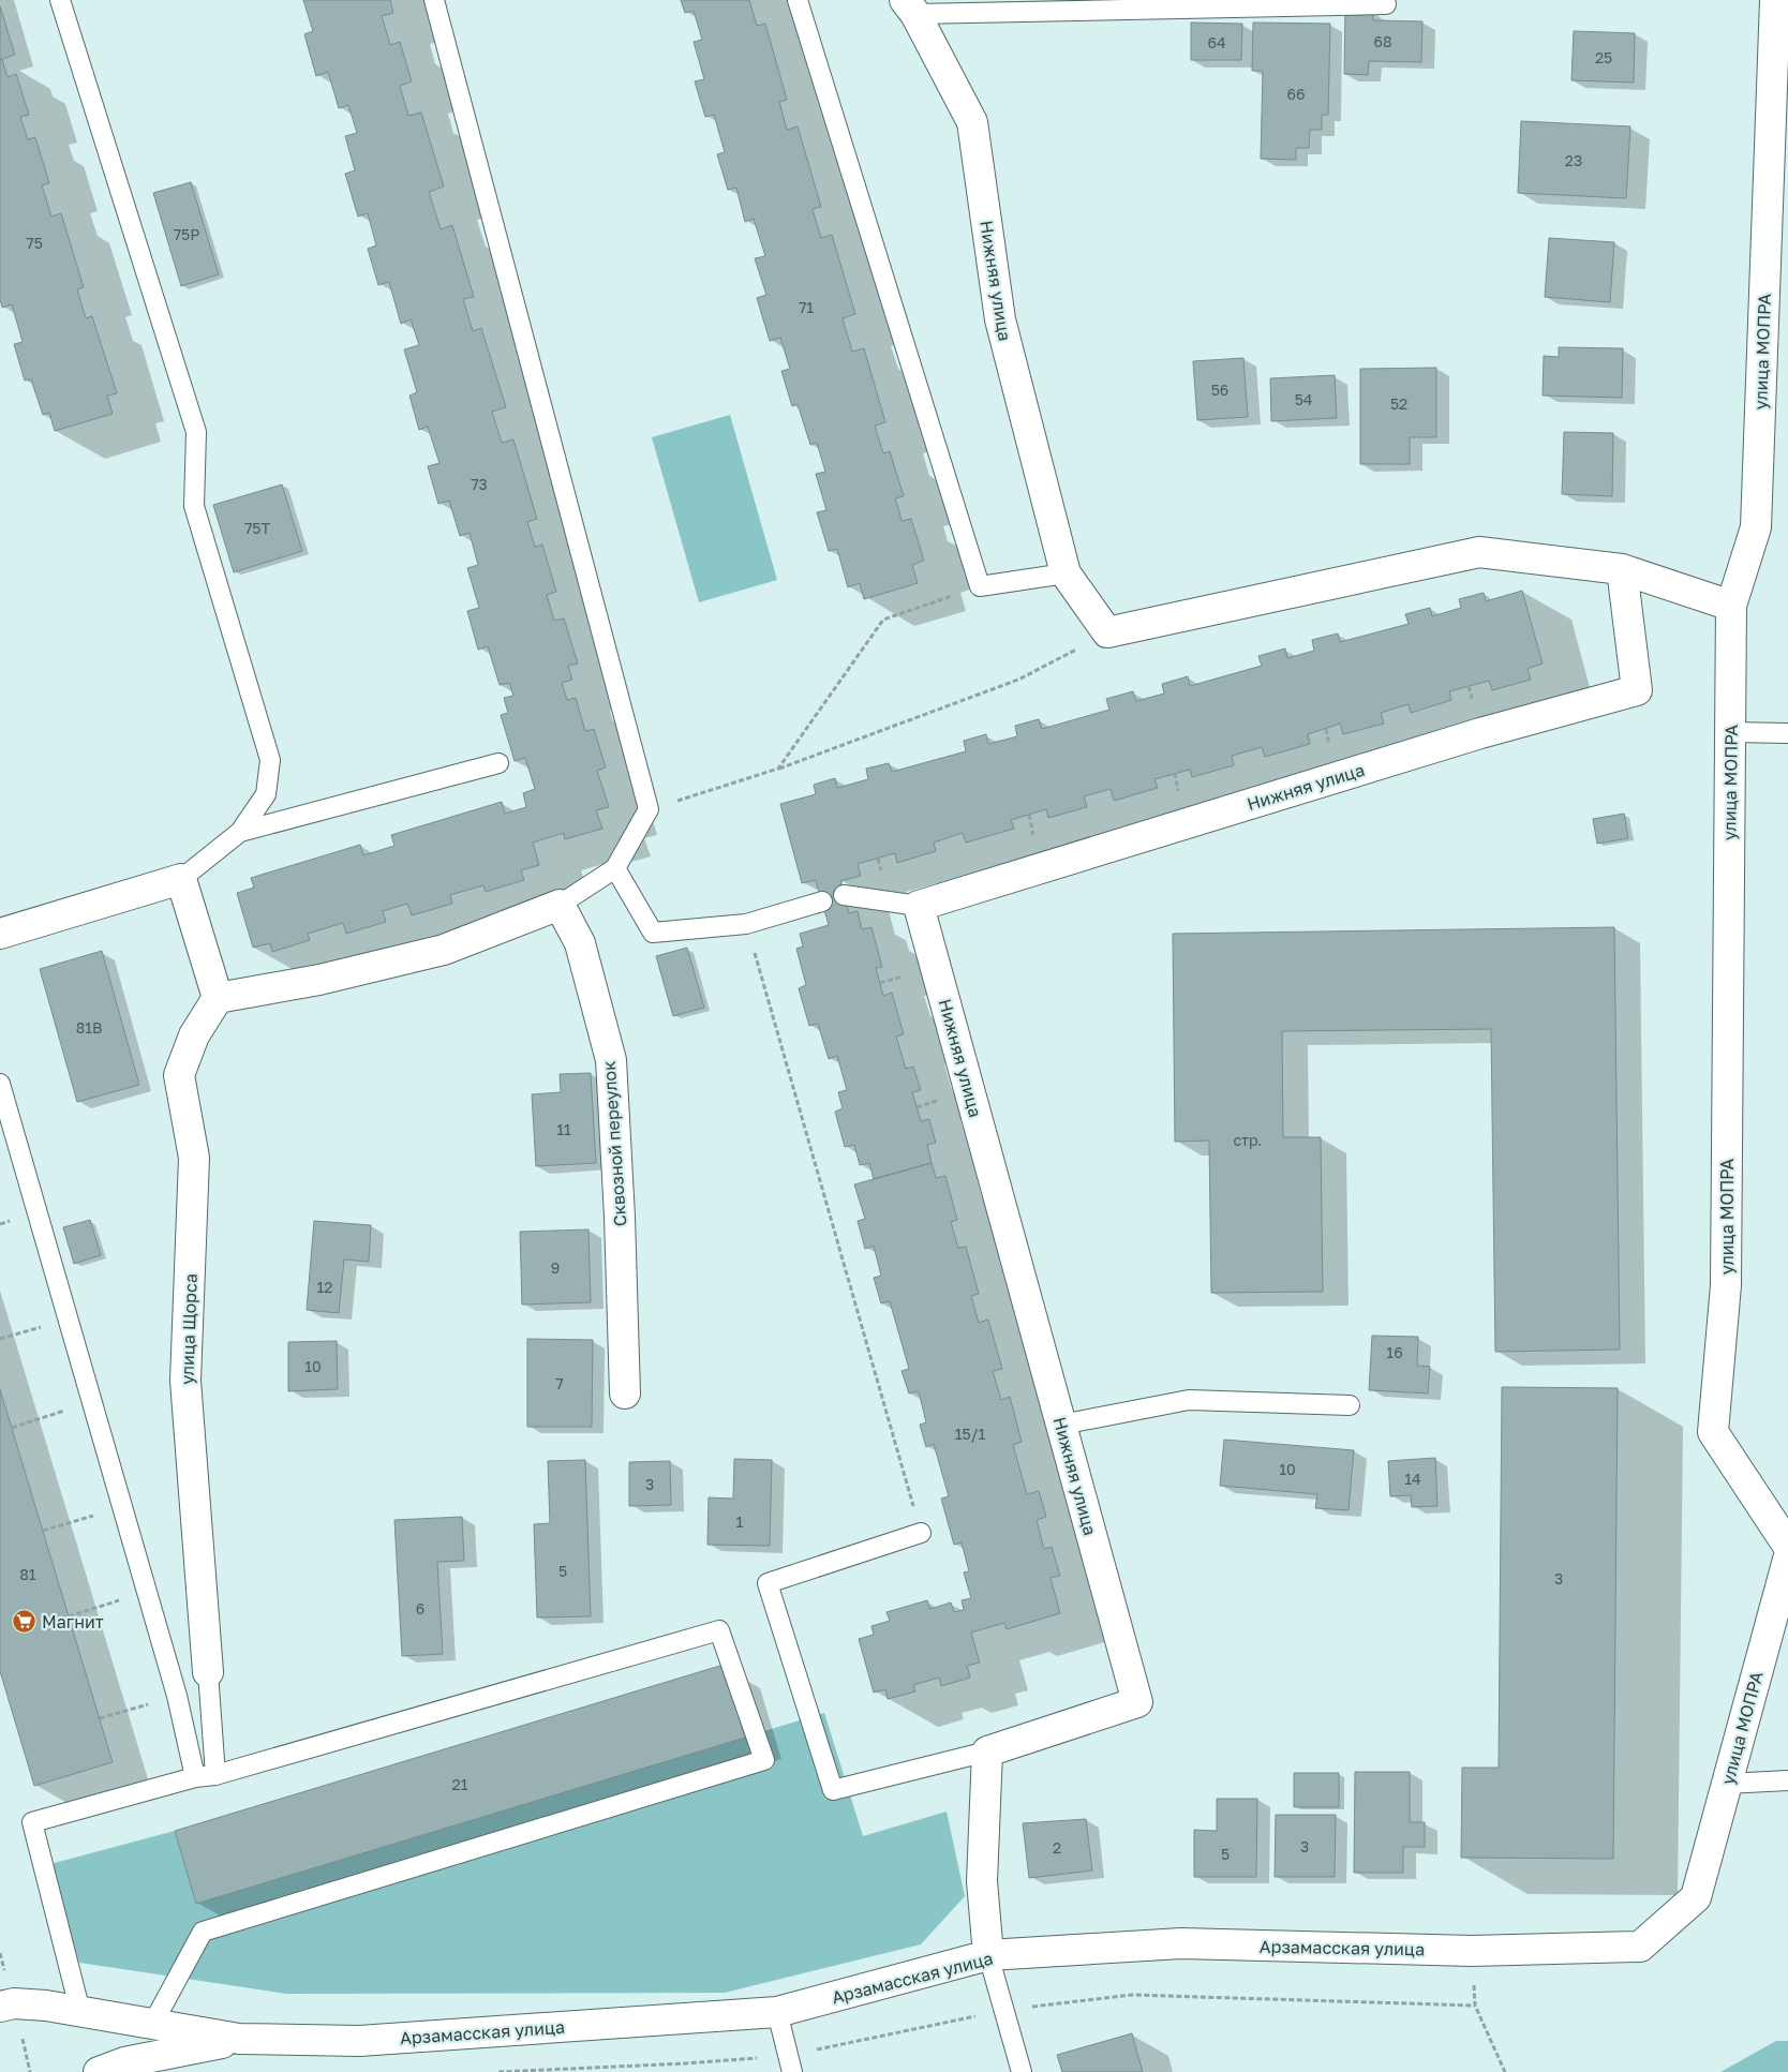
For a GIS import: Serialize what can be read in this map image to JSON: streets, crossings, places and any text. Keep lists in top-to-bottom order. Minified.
{"streets":{"street":["Нижняя улица","улица МОПРА","Сквозной переулок","улица Щорса","Арзамасская улица"]},"crossings":[["улица МОПРА","Арзамасская улица"]],"places":{"supermarket":["Магнит"]},"house_numbers":["68","64","25","66","23","75Р","75","71","56","54","52","73","75Т","81В","11","стр.","9","12","16","10","7","15/1","10","14","3","1","5","81","3","6","21","3","2","5"]}
